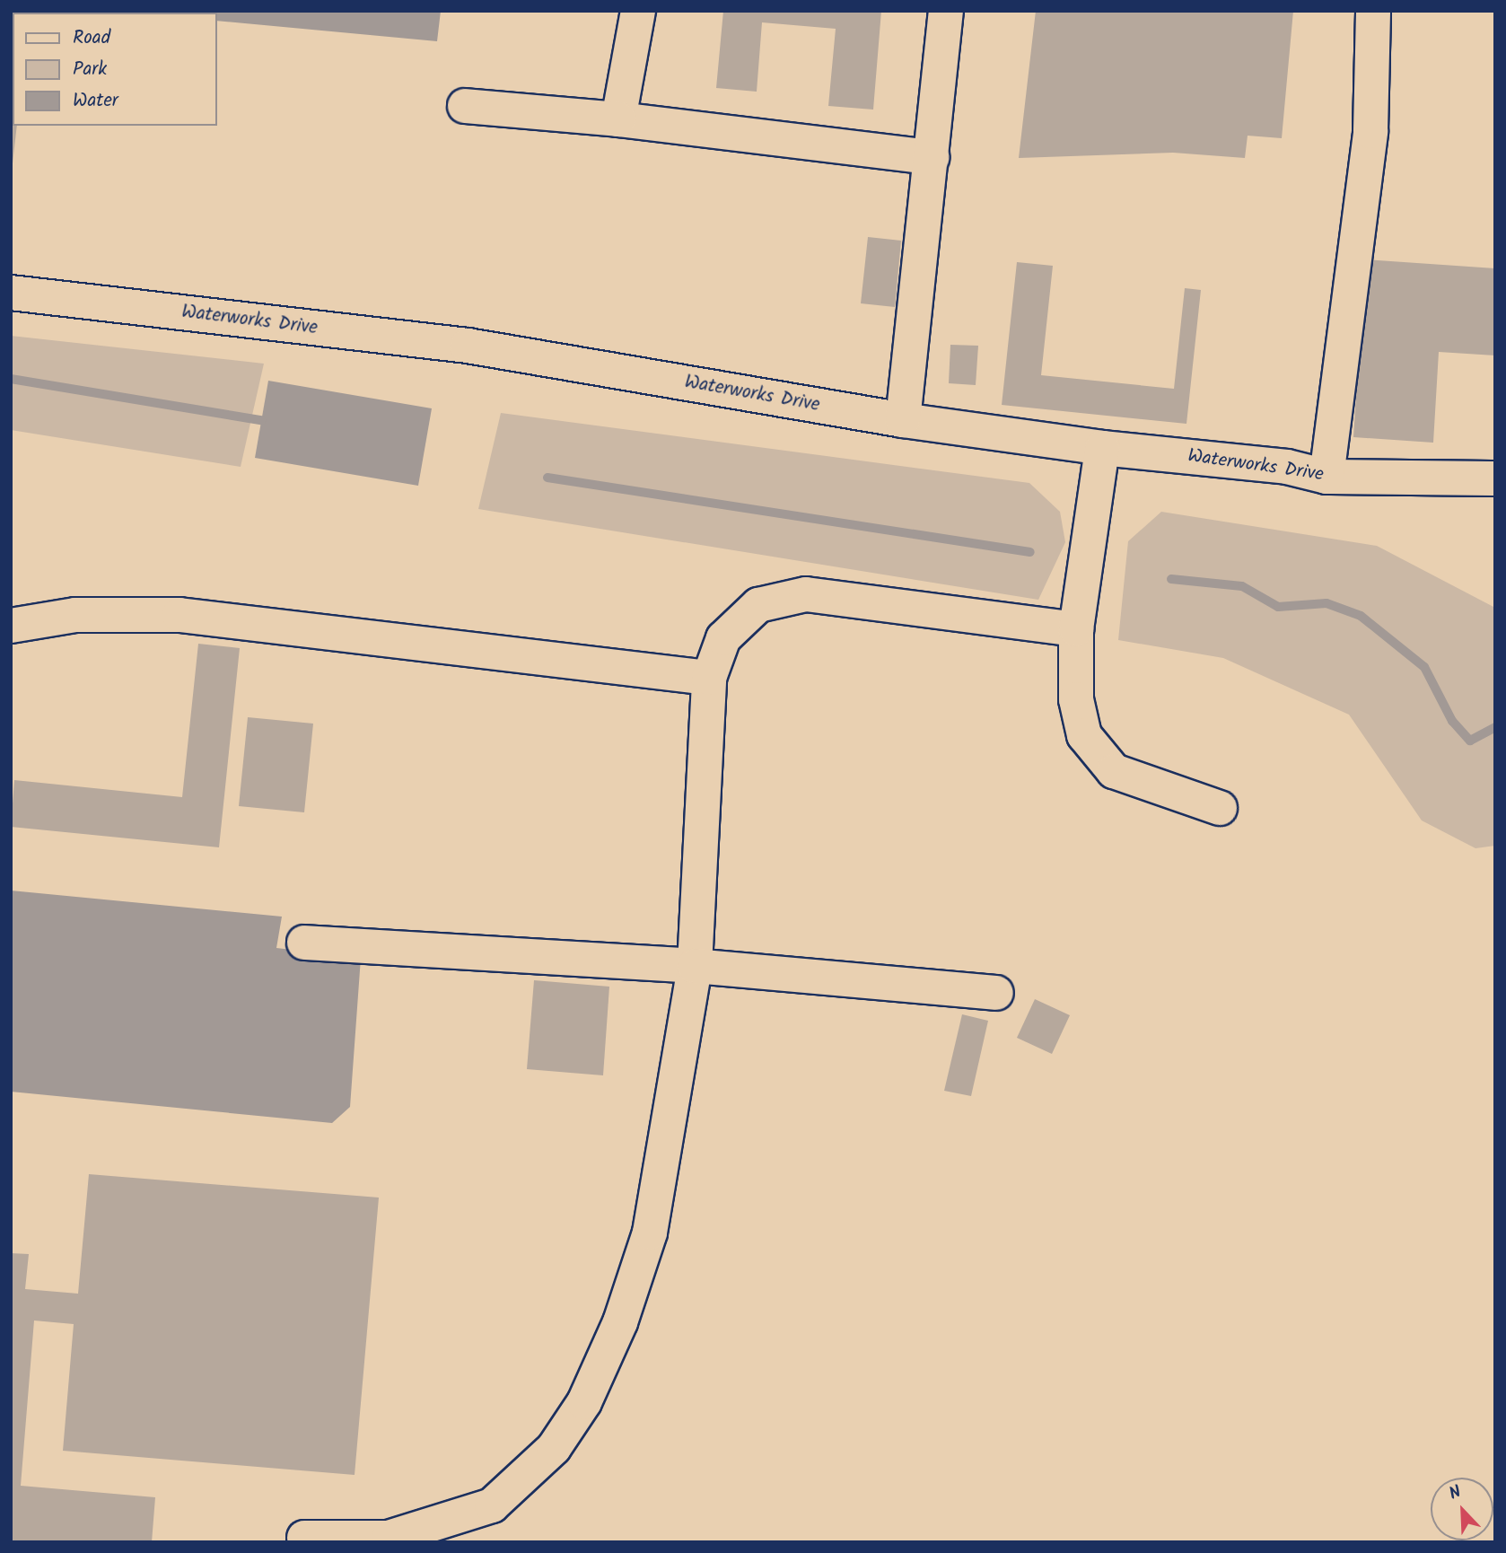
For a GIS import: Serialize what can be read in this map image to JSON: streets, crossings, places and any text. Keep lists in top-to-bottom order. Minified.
{"streets":{"lane":["Waterworks Drive"]},"legend":["Road","Park","Water"],"north":"top left"}
